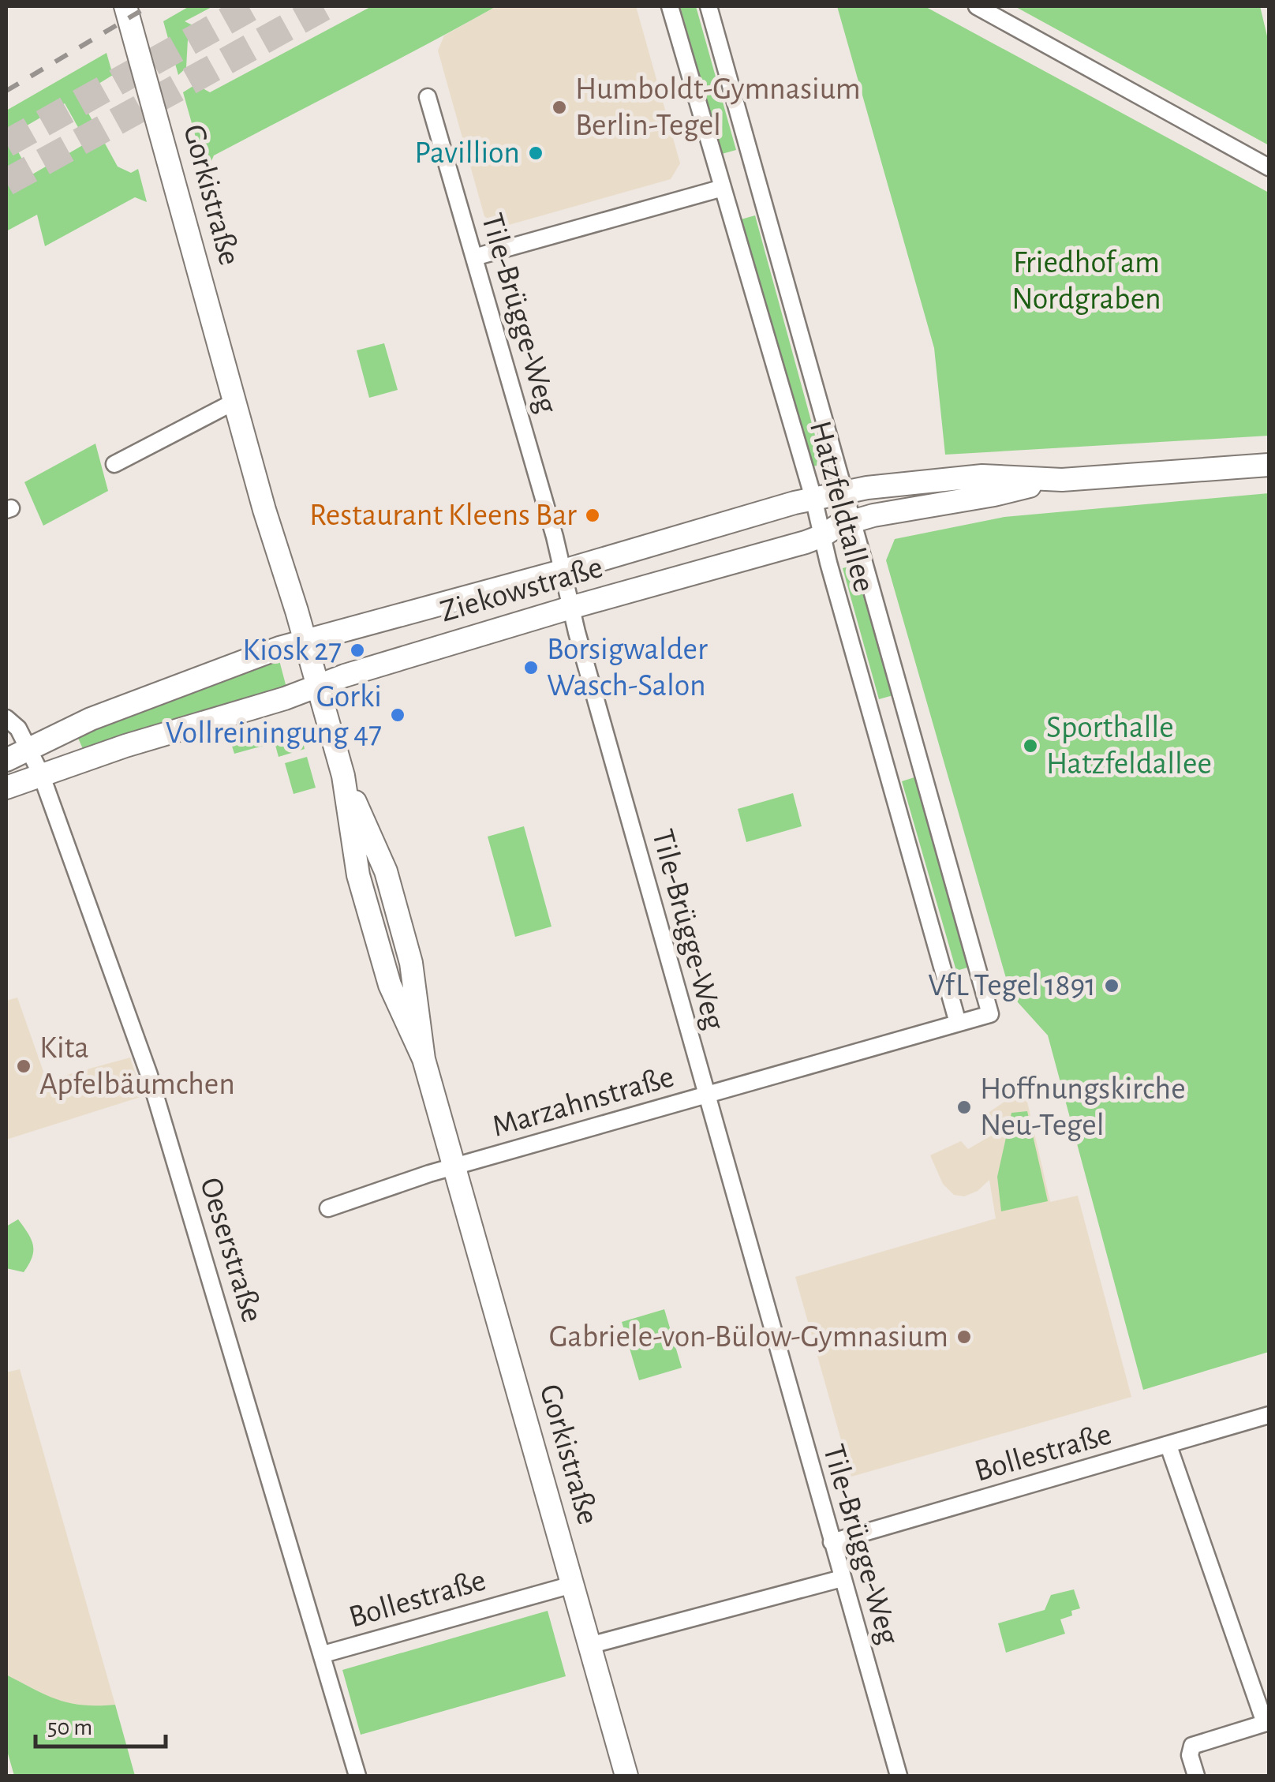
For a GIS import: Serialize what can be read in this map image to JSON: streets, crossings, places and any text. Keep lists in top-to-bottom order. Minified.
{"streets":{"street":["Gorkistraße","Tile-Brügge-Weg","Hatzfeldtallee","Ziekowstraße","Marzahnstraße","Oeserstraße","Bollestraße"]},"crossings":[["Gorkistraße","Ziekowstraße"],["Gorkistraße","Marzahnstraße"],["Gorkistraße","Bollestraße"],["Tile-Brügge-Weg","Ziekowstraße"],["Tile-Brügge-Weg","Marzahnstraße"],["Tile-Brügge-Weg","Bollestraße"],["Hatzfeldtallee","Ziekowstraße"],["Hatzfeldtallee","Marzahnstraße"],["Ziekowstraße","Oeserstraße"],["Oeserstraße","Bollestraße"]],"parks":["Friedhof am Nordgraben"],"places":["Humboldt-Gymnasium Berlin-Tegel","Pavillion","Restaurant Kleens Bar","Kiosk 27","Borsigwalder Wasch-Salon","Gorki Vollreiningung 47","Sporthalle Hatzfeldallee","VfL Tegel 1891","Kita Apfelbäumchen","Hoffnungskirche Neu-Tegel","Gabriele-von-Bülow-Gymnasium"],"scale_bar":"50 m"}
